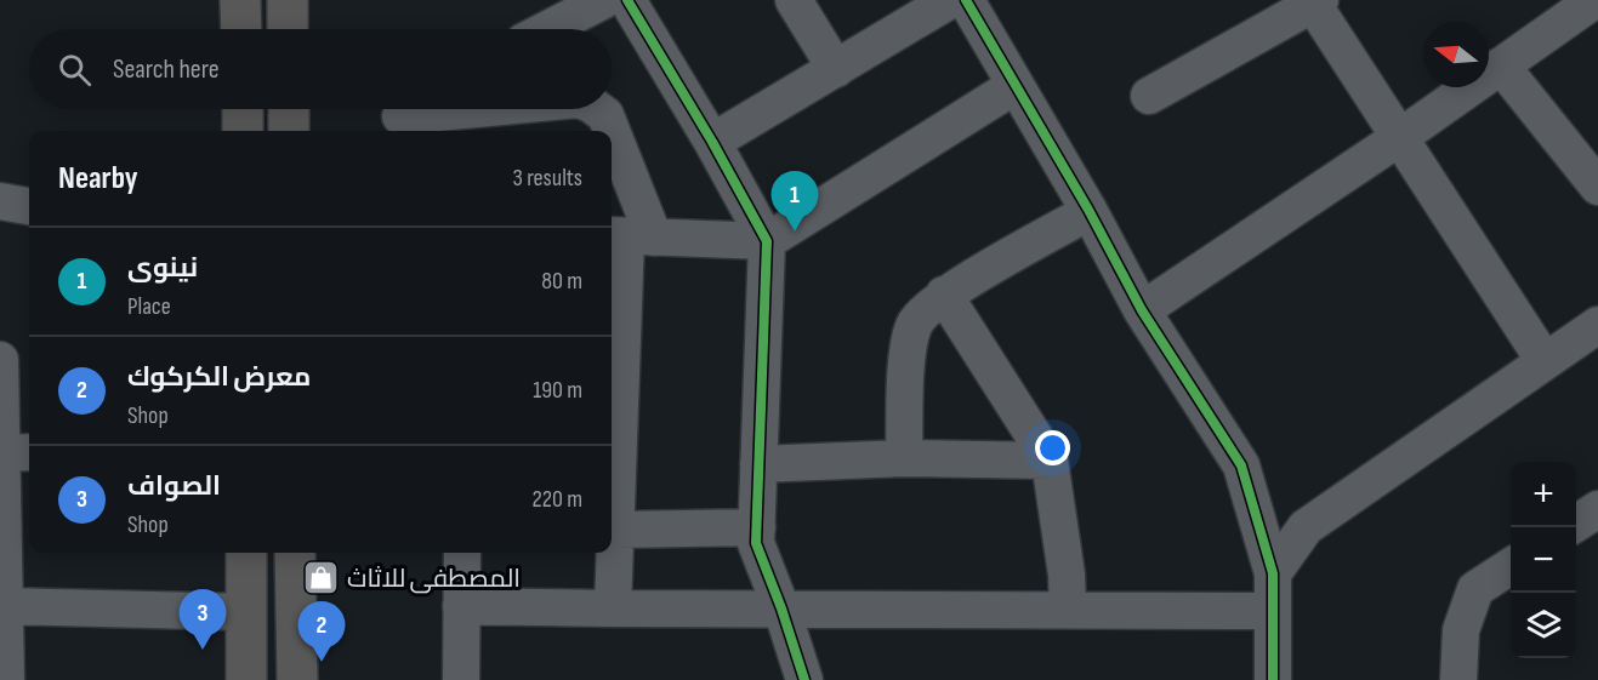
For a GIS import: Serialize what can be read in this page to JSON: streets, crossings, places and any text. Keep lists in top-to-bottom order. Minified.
{"places":{"shop":["المصطفى للاثاث"]},"north":"left","page":{"search":"Search here","heading":["Nearby","3 results"],"pins":["1","3","2"],"list":[{"mark":"1","name":"نينوى","note":"Place","value":"80 m"},{"mark":"2","name":"معرض الكركوك","note":"Shop","value":"190 m"},{"mark":"3","name":"الصواف","note":"Shop","value":"220 m"}],"map_buttons":["+","−"]}}
